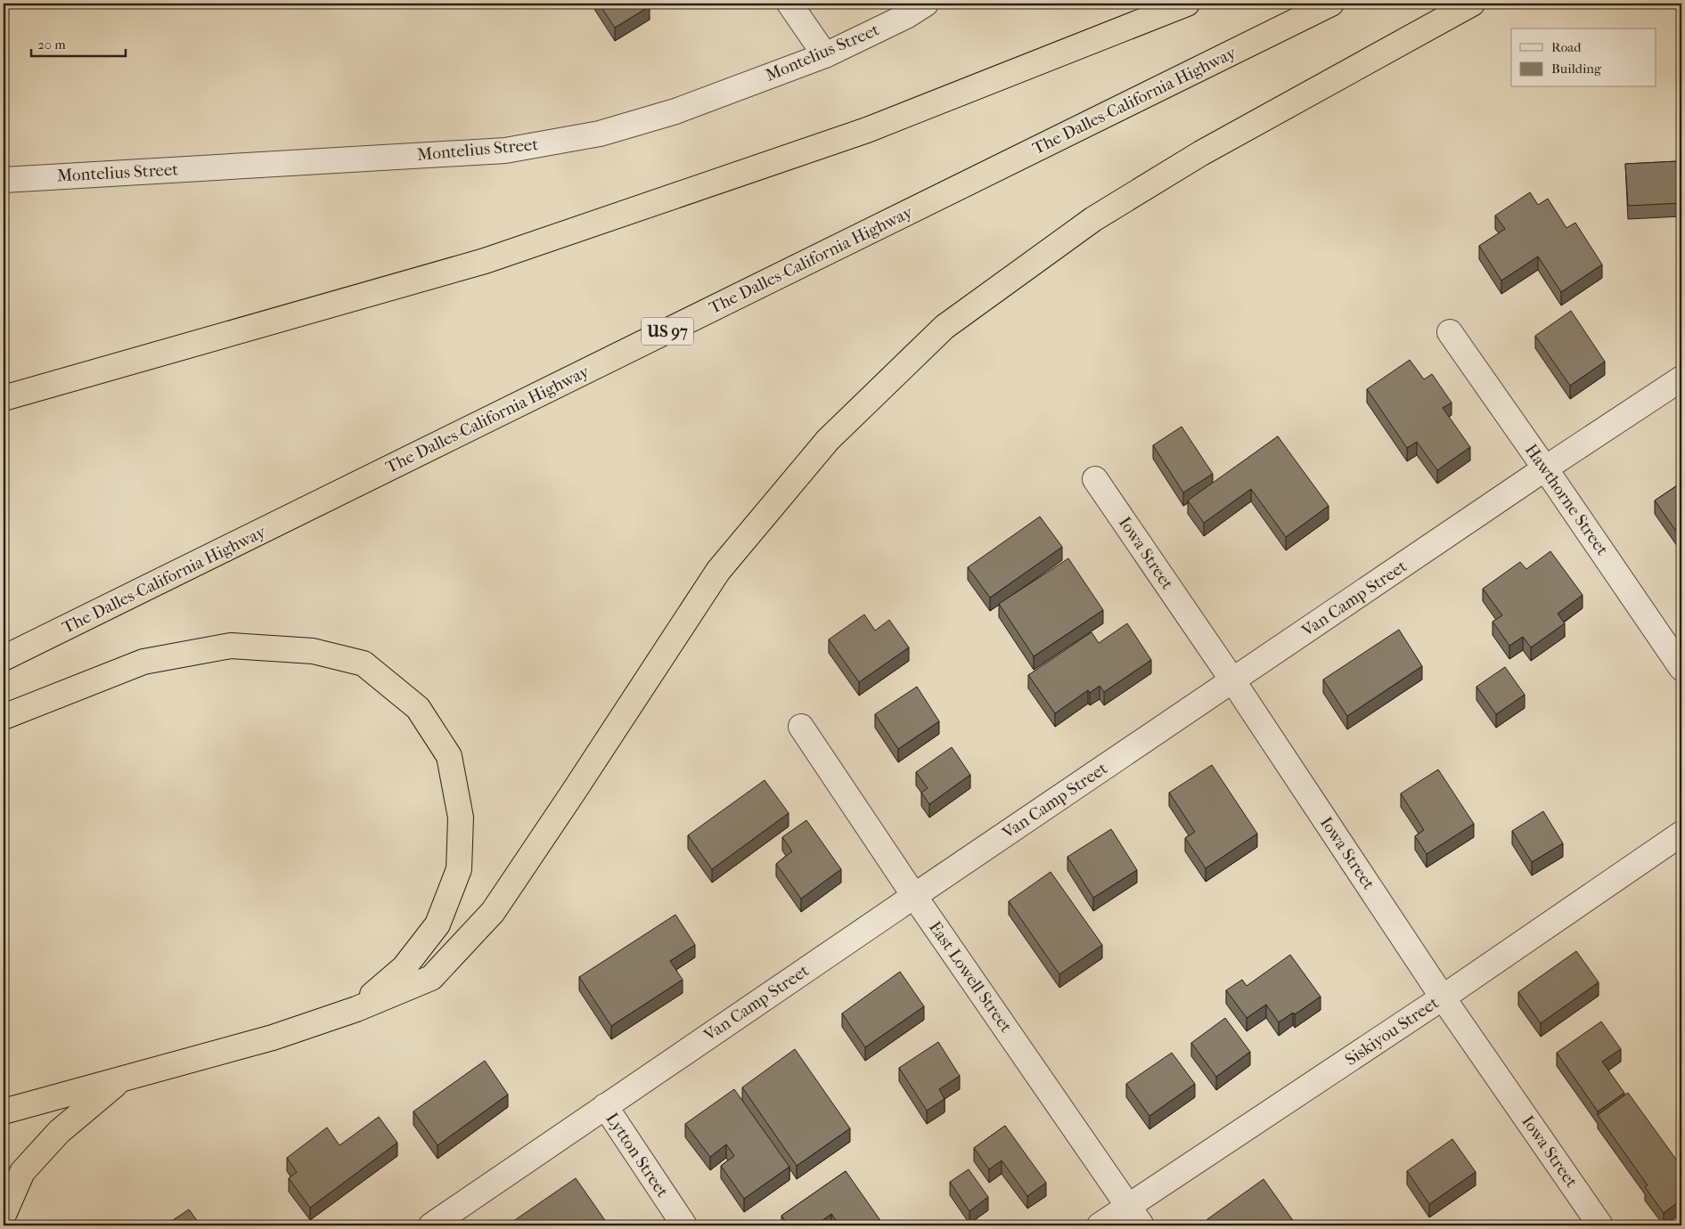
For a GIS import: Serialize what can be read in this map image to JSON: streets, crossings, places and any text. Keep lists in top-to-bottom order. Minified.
{"streets":{"highway":["The Dalles-California Highway","US 97"],"street":["Montelius Street","Hawthorne Street","Iowa Street","Van Camp Street","East Lowell Street","Siskiyou Street","Lytton Street"]},"crossings":[["Hawthorne Street","Van Camp Street"],["Iowa Street","Van Camp Street"],["Iowa Street","Siskiyou Street"],["Van Camp Street","East Lowell Street"],["Van Camp Street","Lytton Street"],["East Lowell Street","Siskiyou Street"]],"legend":["Road","Building"],"scale_bar":"20 m"}
